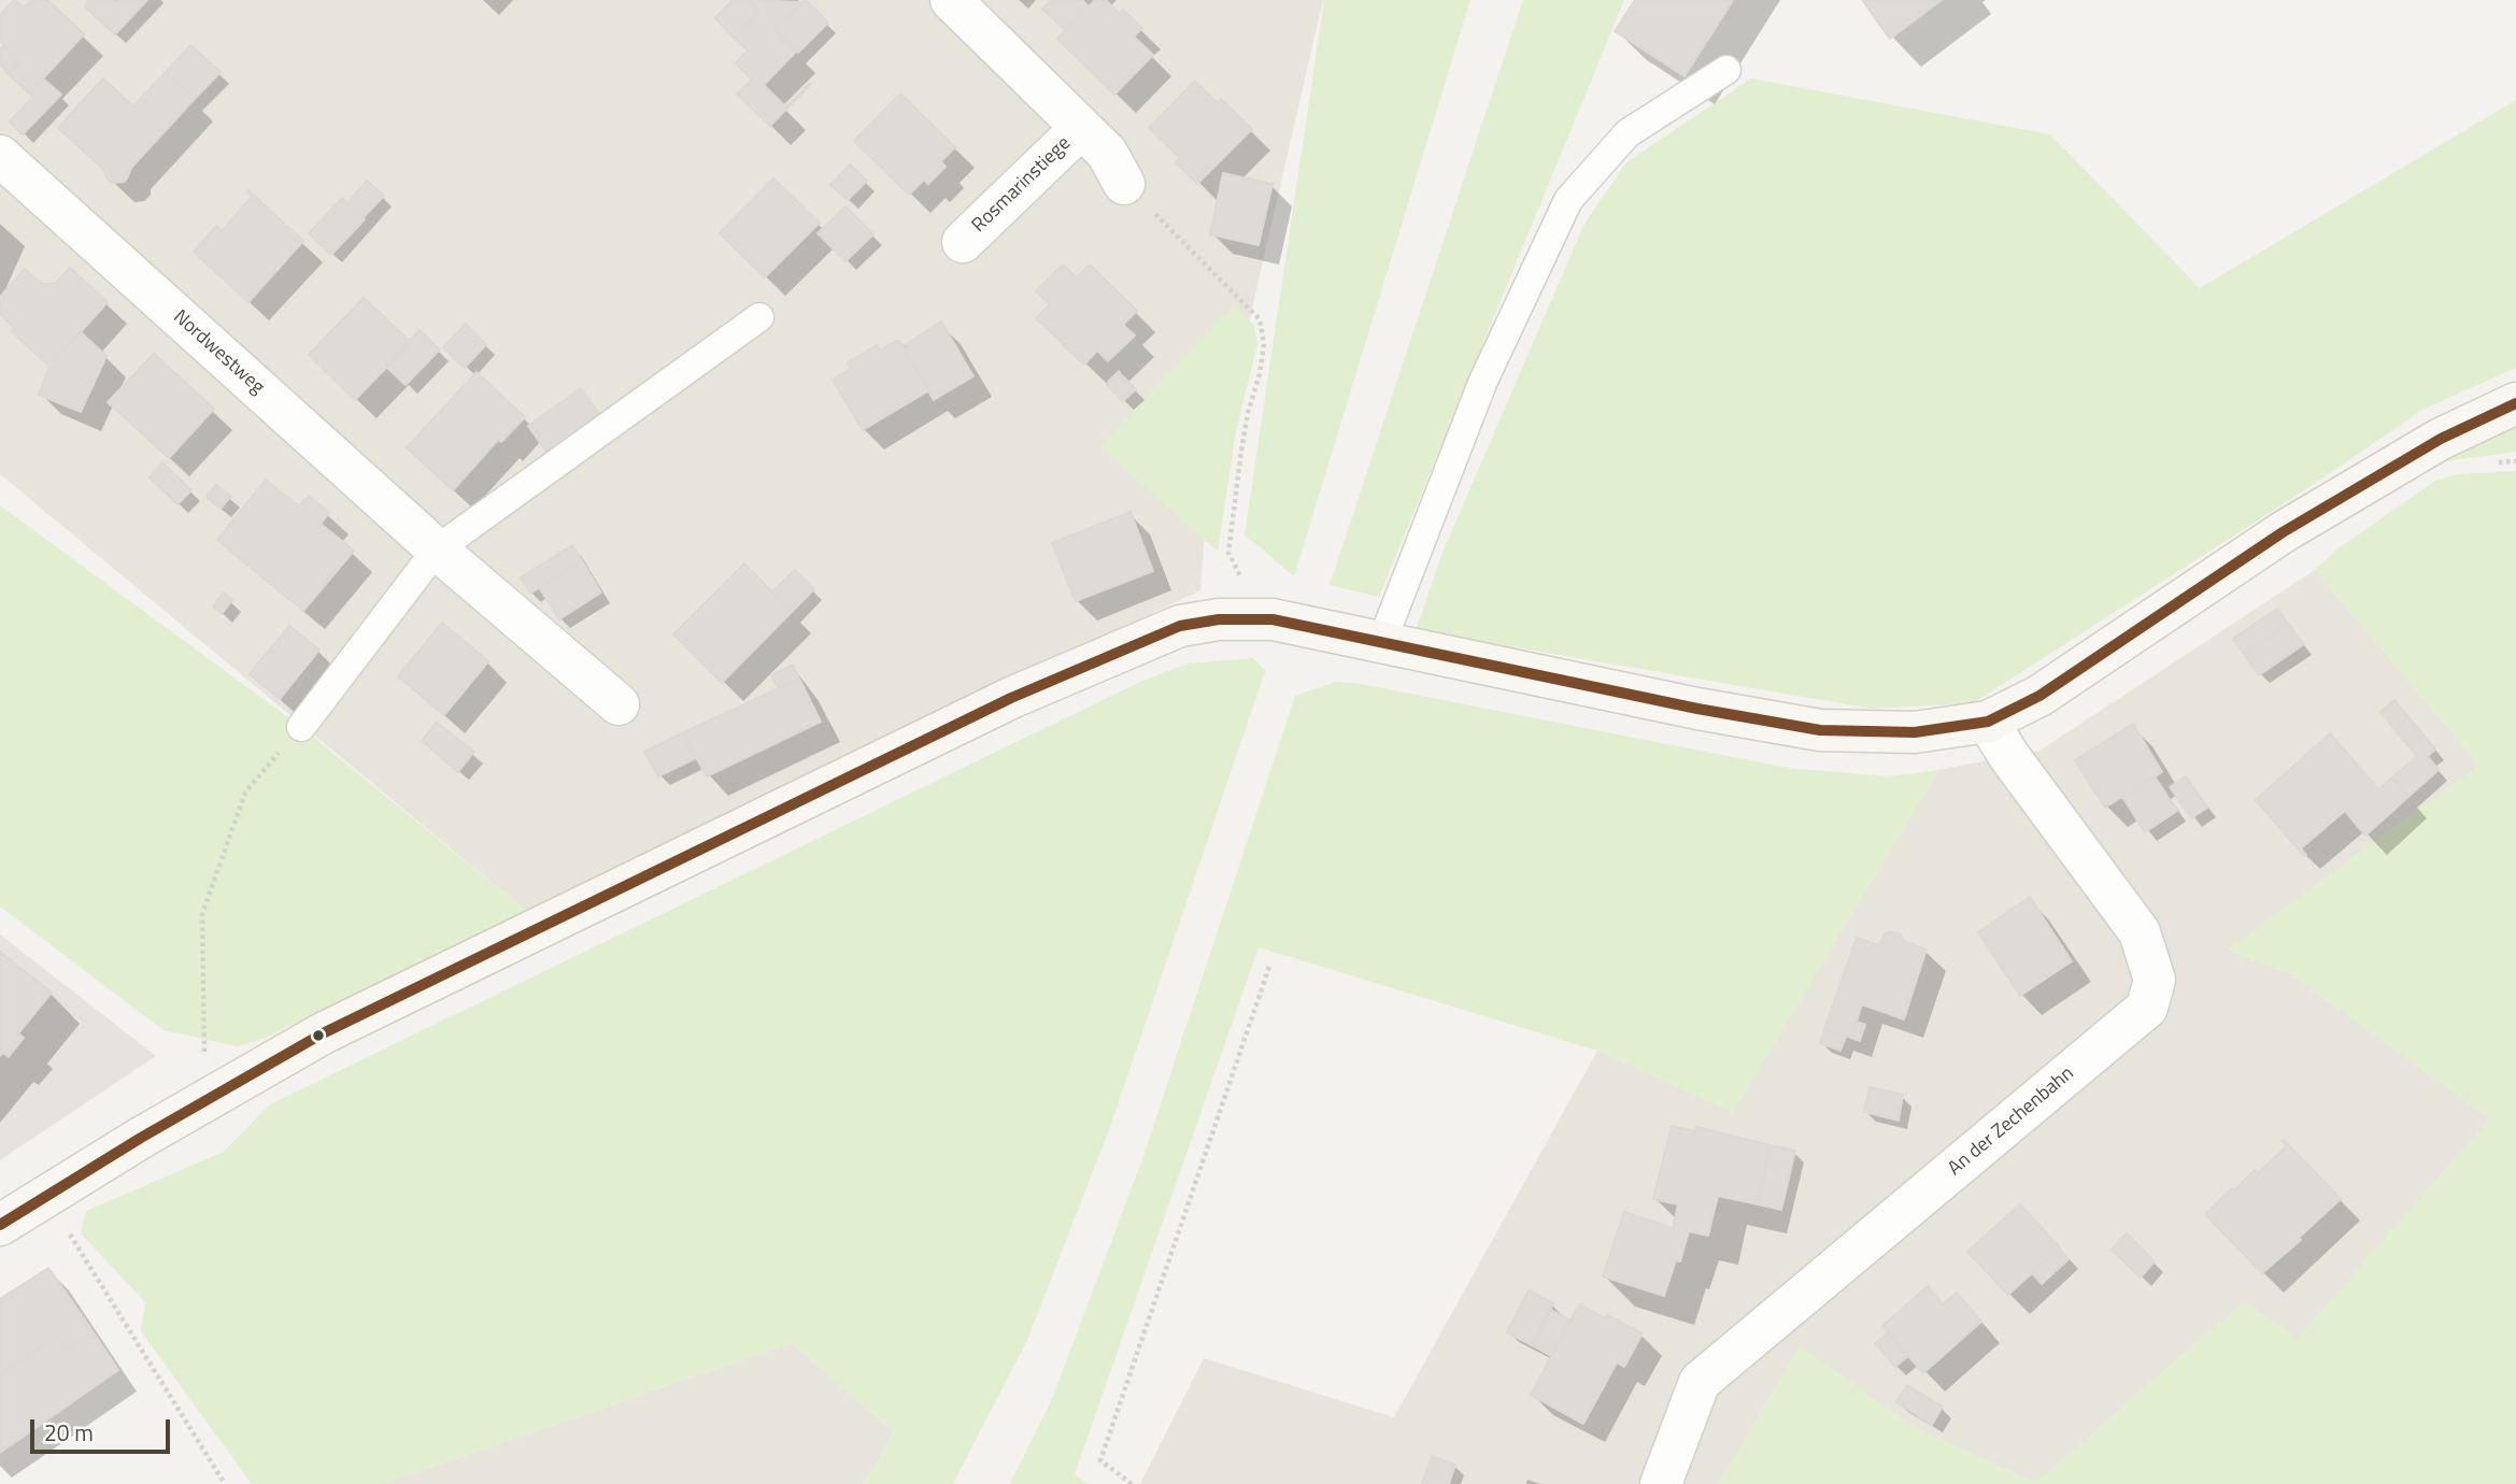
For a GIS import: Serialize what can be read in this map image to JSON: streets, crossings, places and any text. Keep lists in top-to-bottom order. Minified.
{"streets":{"street":["Rosmarinstiege","Nordwestweg","An der Zechenbahn"]},"scale_bar":"20 m"}
